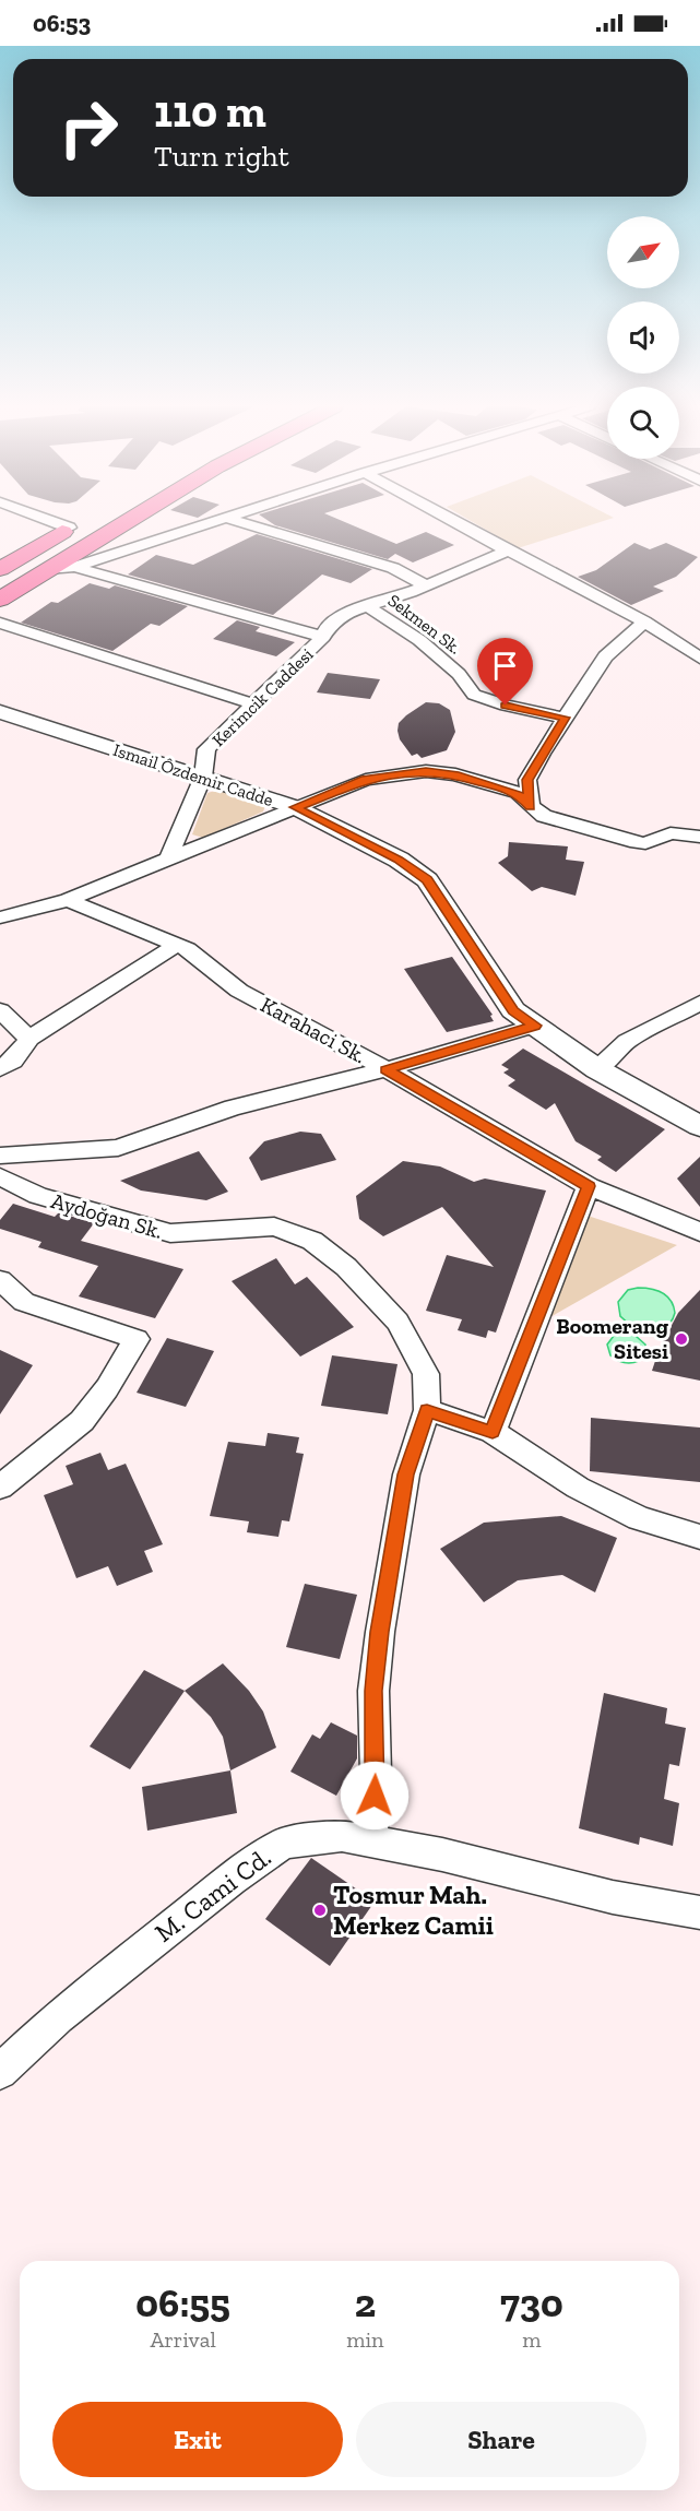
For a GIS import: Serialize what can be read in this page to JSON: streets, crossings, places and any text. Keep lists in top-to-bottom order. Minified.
{"streets":{"street":["Sekmen Sk.","Kerimcik Caddesi","Ismail Ôzdemir Cadde","Karahaci Sk.","Aydoğan Sk.","M. Cami Cd."]},"crossings":[["Sekmen Sk.","Kerimcik Caddesi"],["Kerimcik Caddesi","Ismail Ôzdemir Cadde"],["Aydoğan Sk.","M. Cami Cd."]],"places":["Boomerang Sitesi","Tosmur Mah. Merkez Camii"],"north":"top right","page":{"status":"06:53","turn":["110 m","Turn right"],"eta":["06:55","Arrival","2","min","730","m"],"buttons":["Exit","Share"]}}
